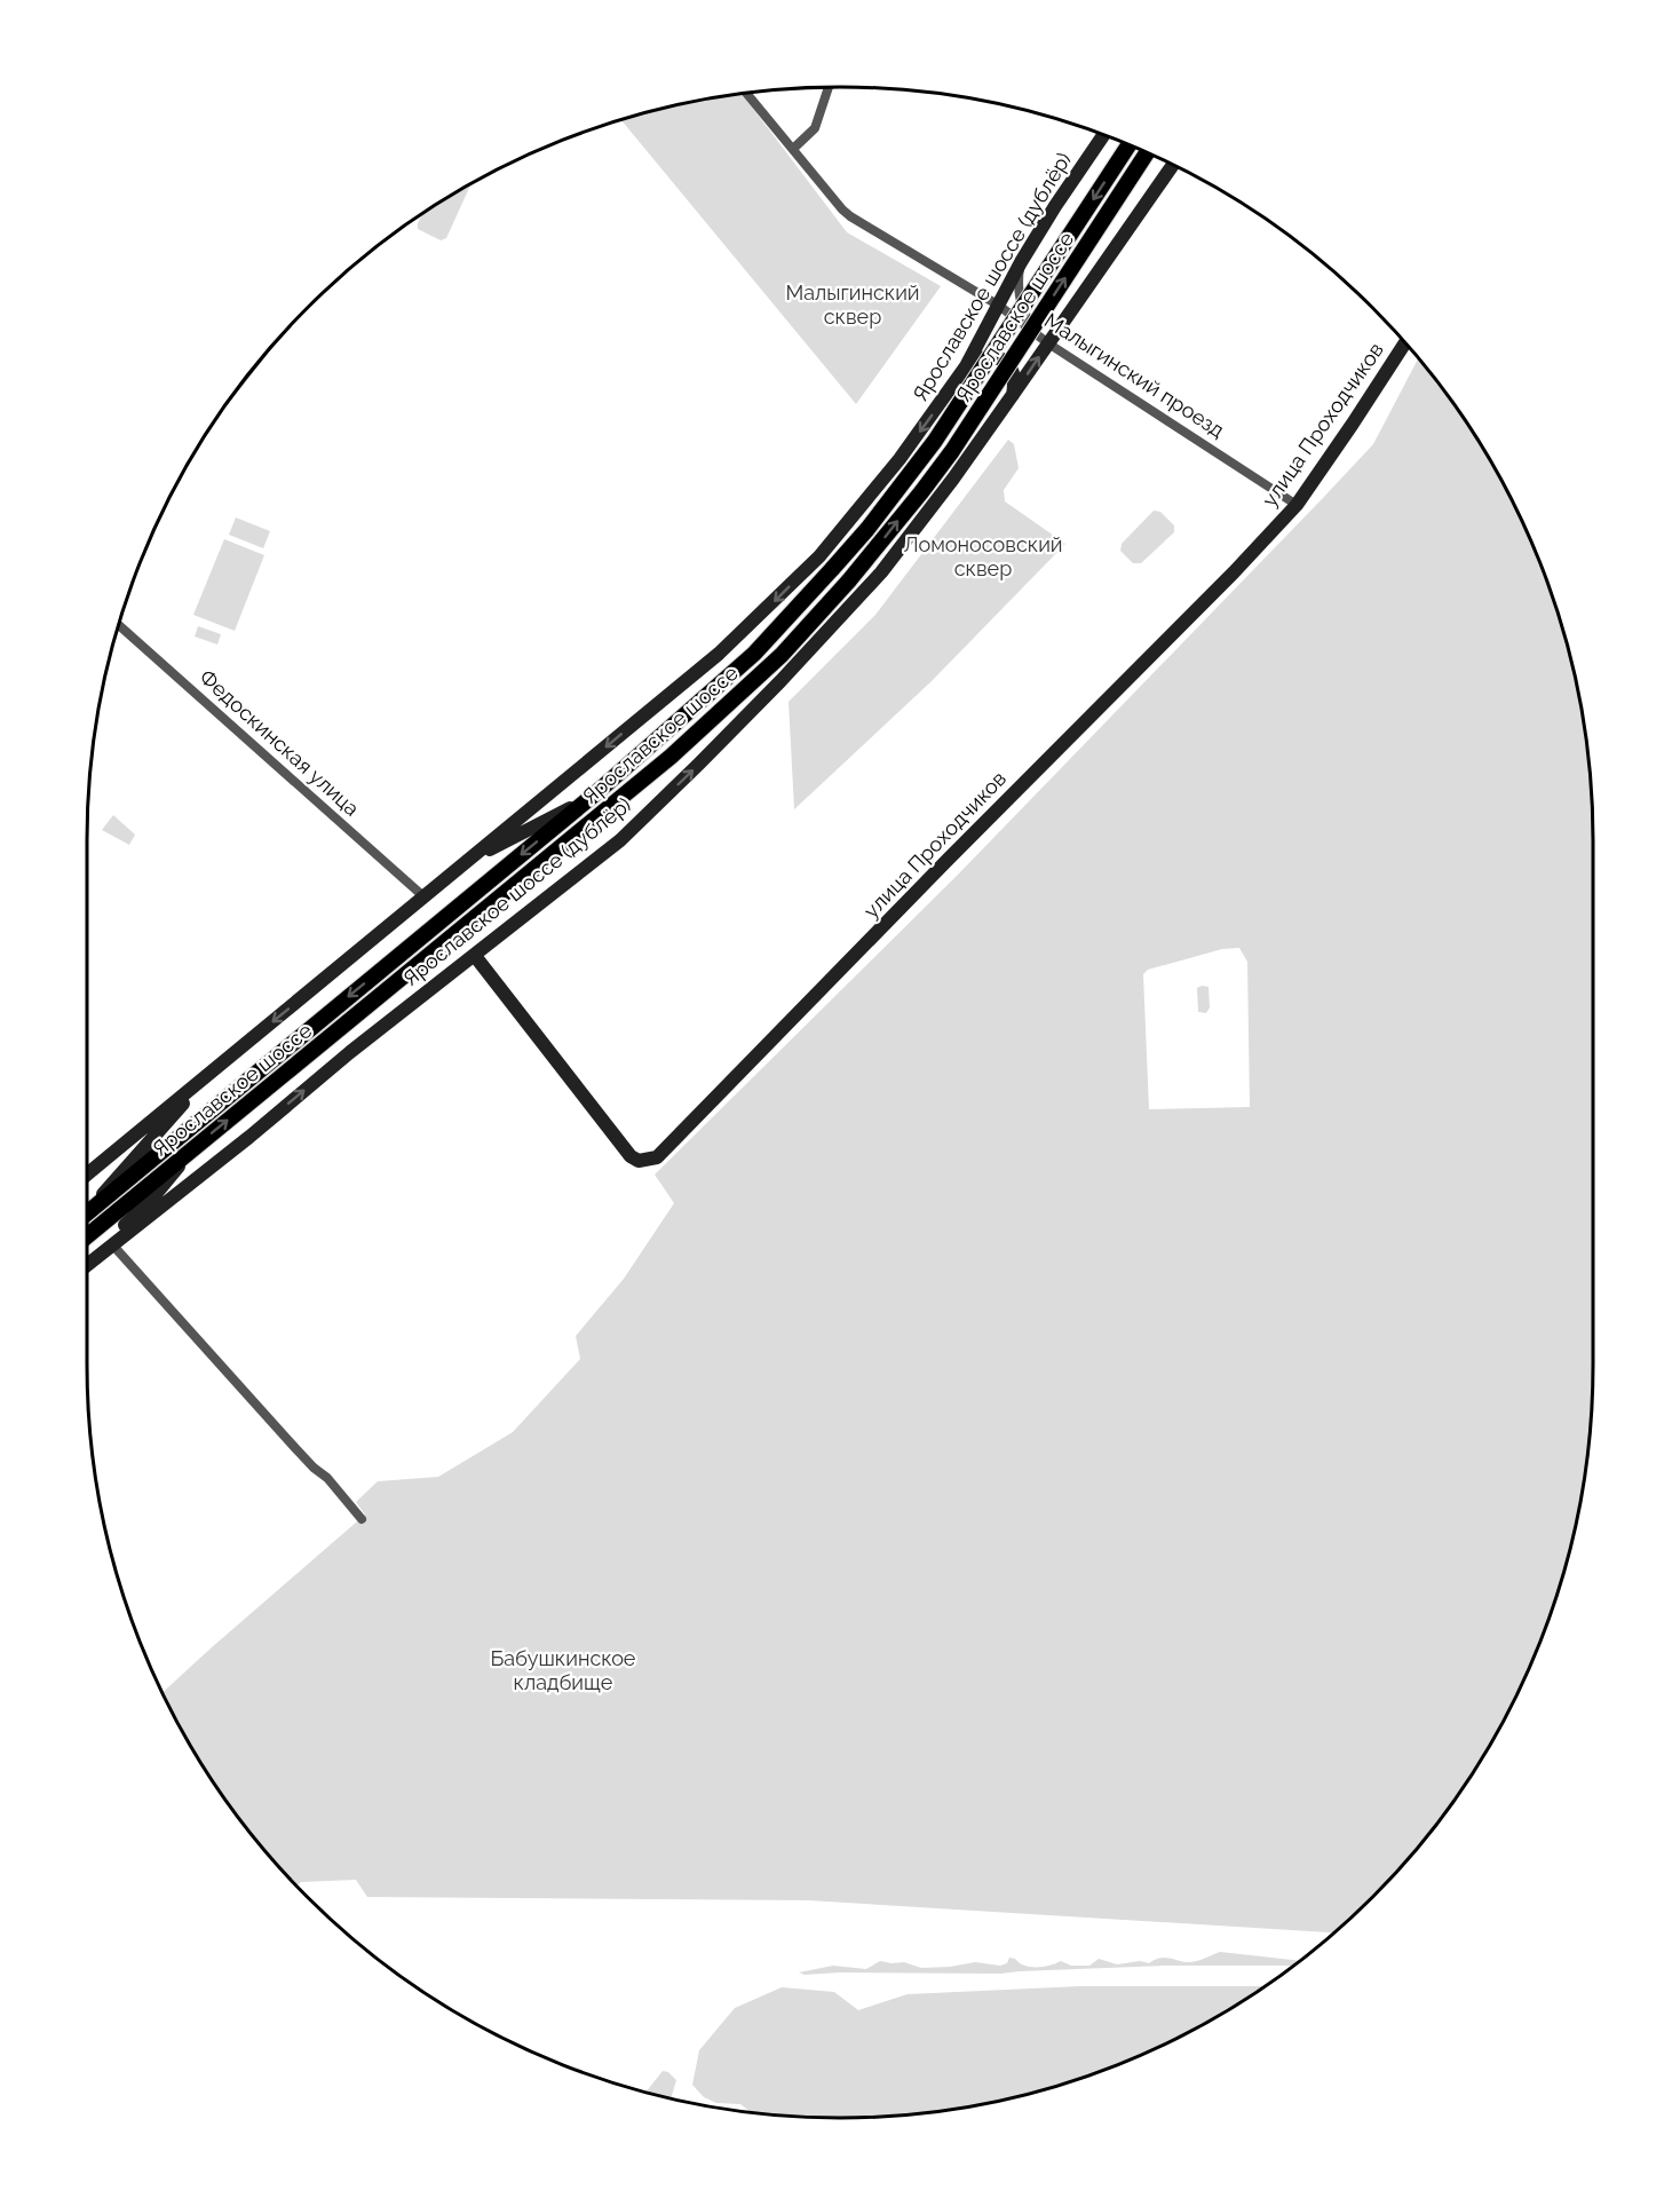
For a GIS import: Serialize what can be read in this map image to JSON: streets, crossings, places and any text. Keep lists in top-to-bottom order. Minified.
{"streets":{"main road":["Ярославское шоссе"],"street":["Ярославское шоссе (дублёр)","Малыгинский проезд","улица Проходчиков","Федоскинская улица"]},"crossings":[["Ярославское шоссе (дублёр)","Малыгинский проезд"],["Ярославское шоссе (дублёр)","улица Проходчиков"],["Ярославское шоссе (дублёр)","Федоскинская улица"],["Малыгинский проезд","улица Проходчиков"]],"parks":["Малыгинский сквер","Ломоносовский сквер","Бабушкинское кладбище"]}
